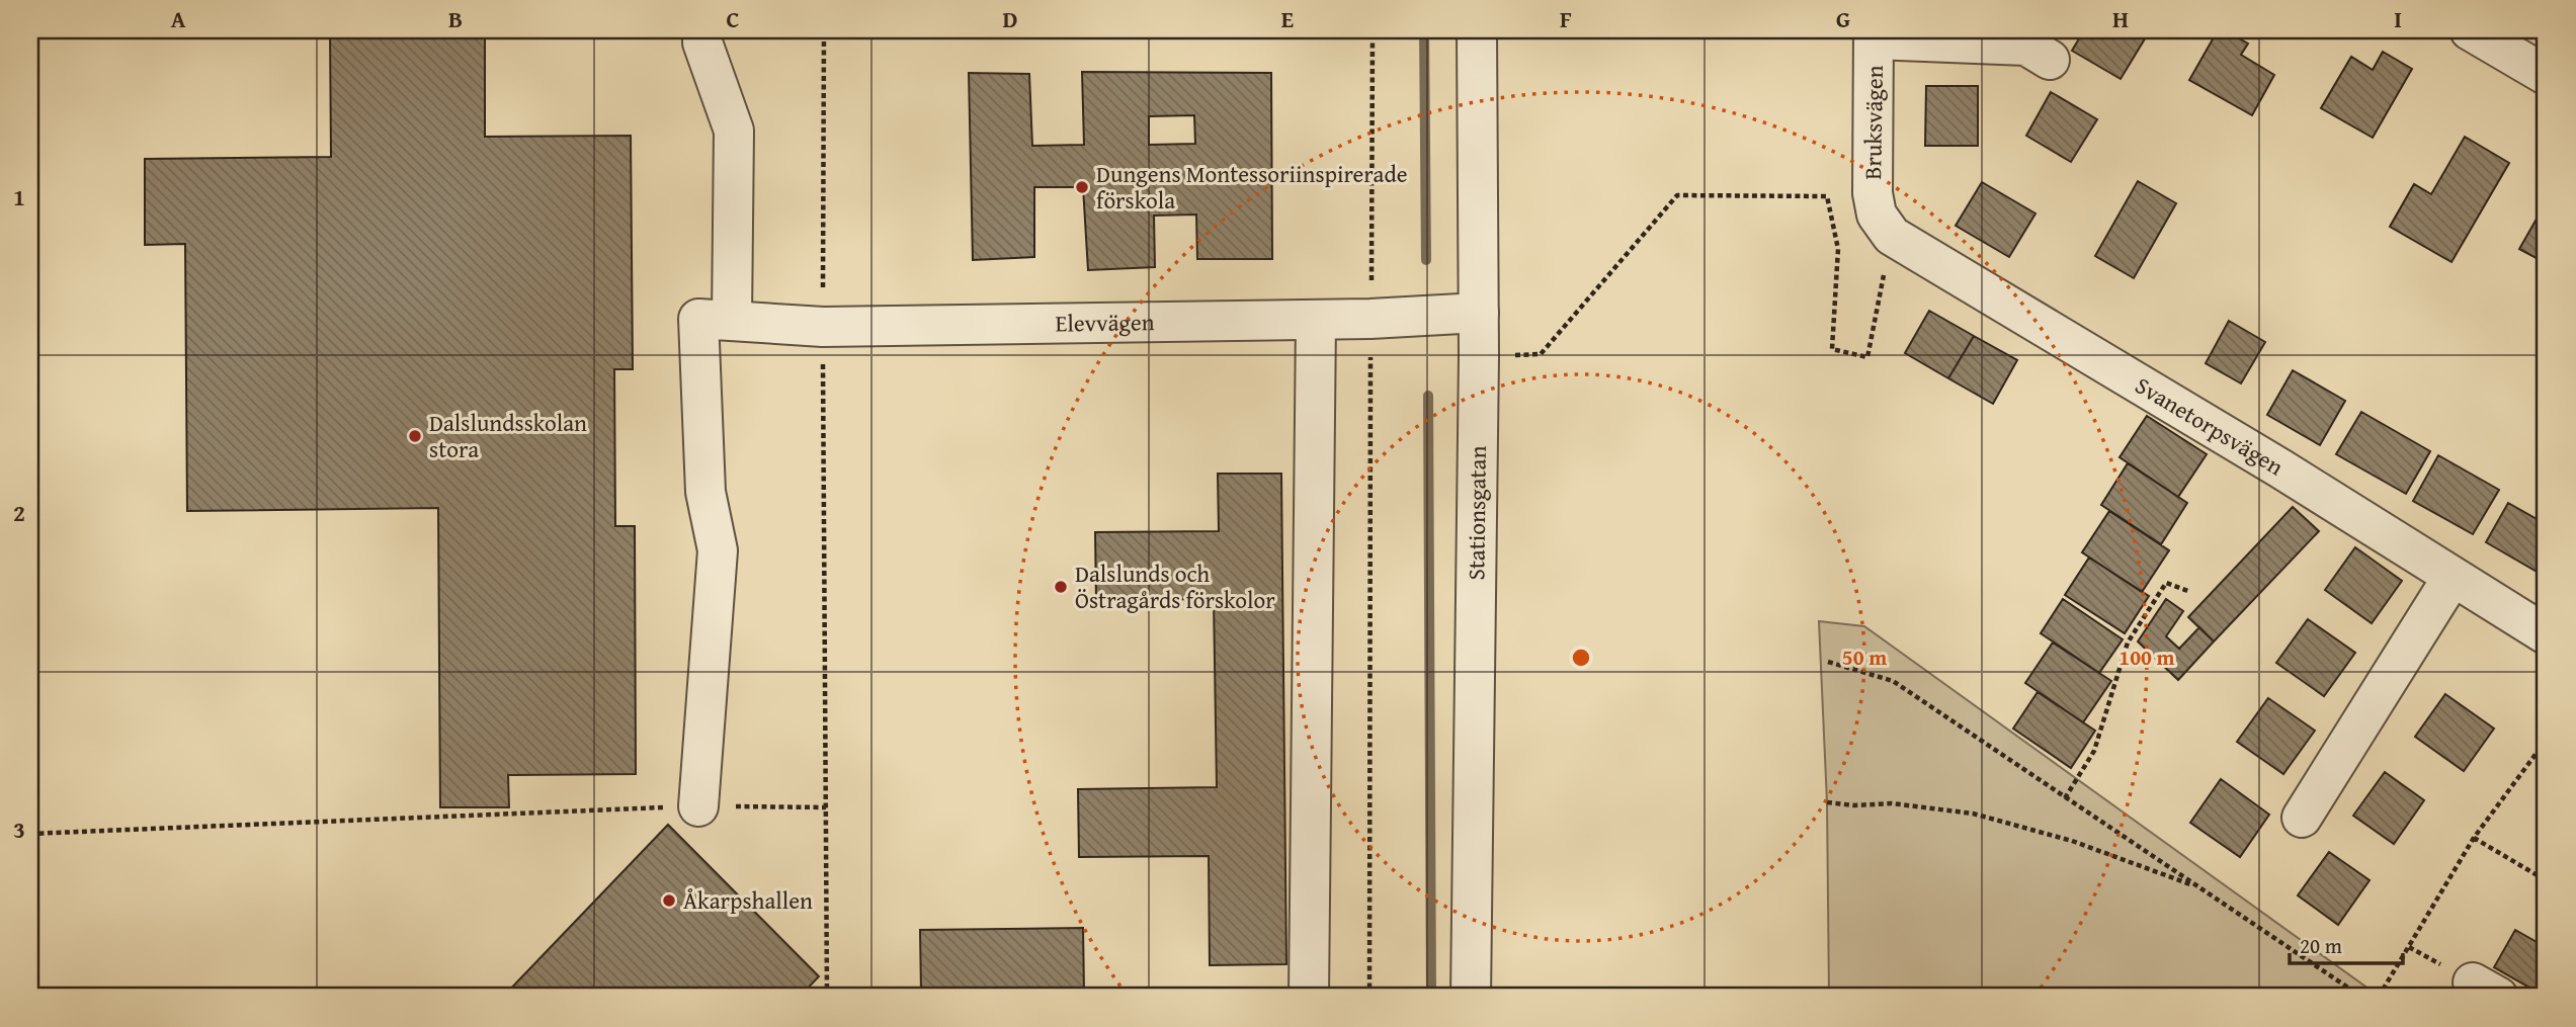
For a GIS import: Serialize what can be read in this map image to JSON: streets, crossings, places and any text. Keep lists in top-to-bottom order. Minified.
{"streets":{"street":["Bruksvägen","Elevvägen","Svanetorpsvägen","Stationsgatan"]},"crossings":[["Bruksvägen","Svanetorpsvägen"],["Elevvägen","Stationsgatan"]],"places":["Dungens Montessoriinspirerade förskola","Dalslundsskolan stora","Dalslunds och Östragårds förskolor","Åkarpshallen"],"scale_bar":"20 m","grid":{"columns":["A","B","C","D","E","F","G","H","I"],"rows":["1","2","3"]},"rings":["50 m","100 m"]}
